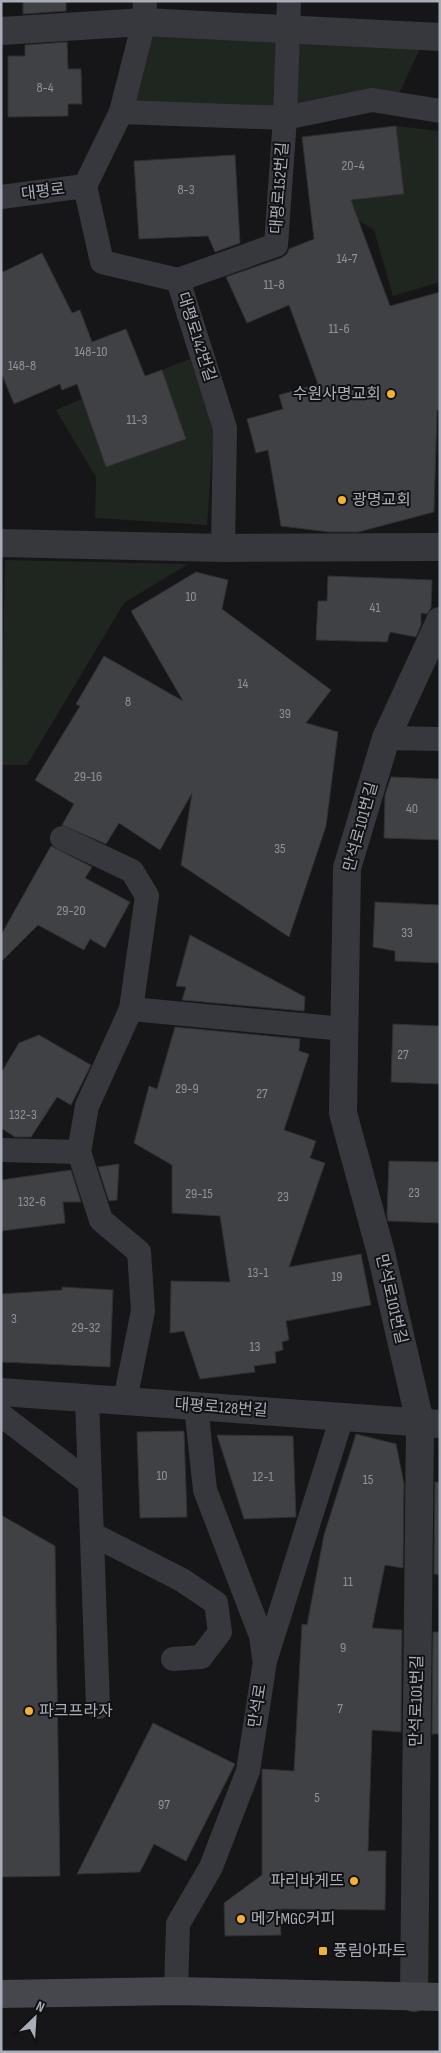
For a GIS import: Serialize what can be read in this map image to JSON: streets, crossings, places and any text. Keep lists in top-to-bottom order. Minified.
{"streets":{"street":["만석로101번길","대평로128번길"],"lane":["대평로152번길","대평로","대평로142번길","만석로"]},"crossings":[["대평로152번길","대평로142번길"],["대평로","대평로142번길"],["만석로101번길","대평로128번길"],["대평로128번길","만석로"]],"places":{"other":["수원사명교회","광명교회","파크프라자","파리바게뜨","메가MGC커피"],"transit":["풍림아파트"]},"house_numbers":["8-4","20-4","8-3","14-7","11-8","11-6","148-10","148-8","11-3","10","41","14","8","39","29-16","40","35","29-20","33","27","29-9","27","132-3","23","29-15","23","132-6","13-1","19","3","29-32","13","10","12-1","15","11","9","7","5","97"],"north":"top right"}
